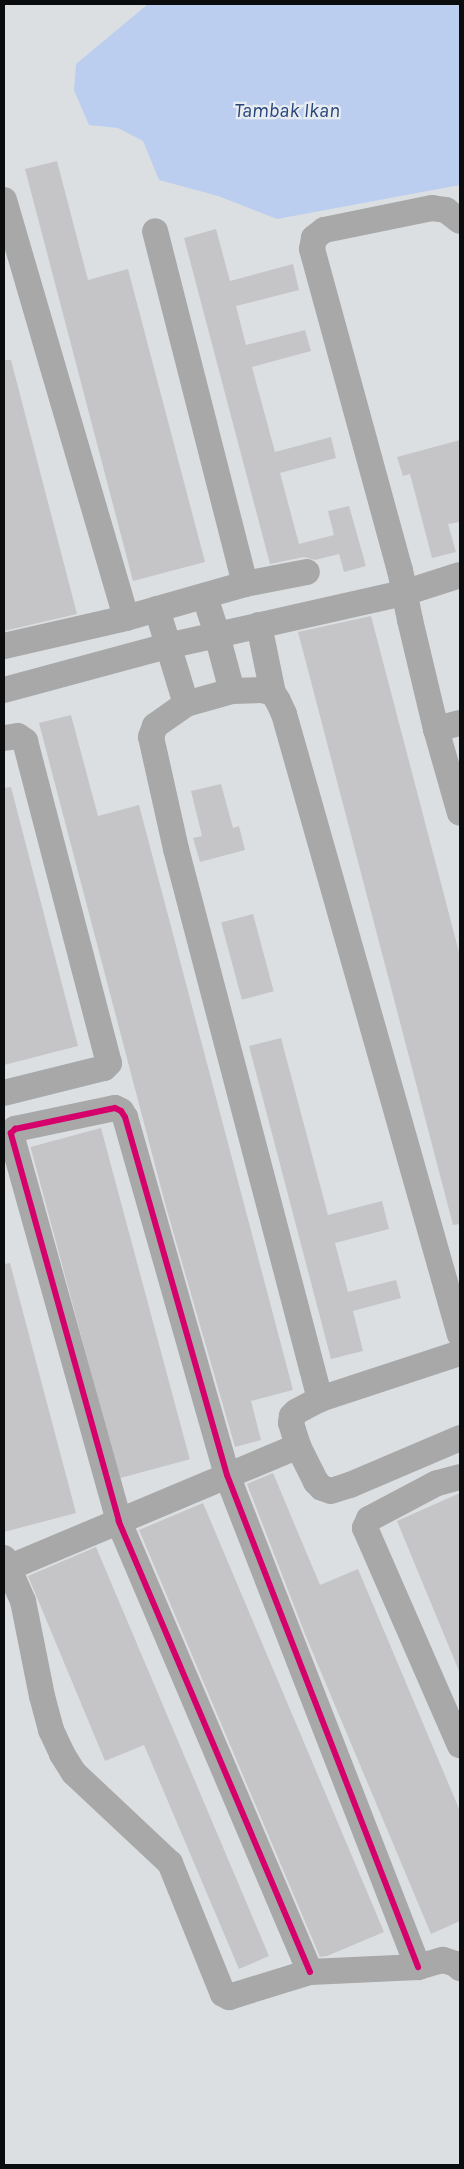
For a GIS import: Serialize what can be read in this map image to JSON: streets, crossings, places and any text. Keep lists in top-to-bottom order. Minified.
{"water":["Tambak Ikan"]}
